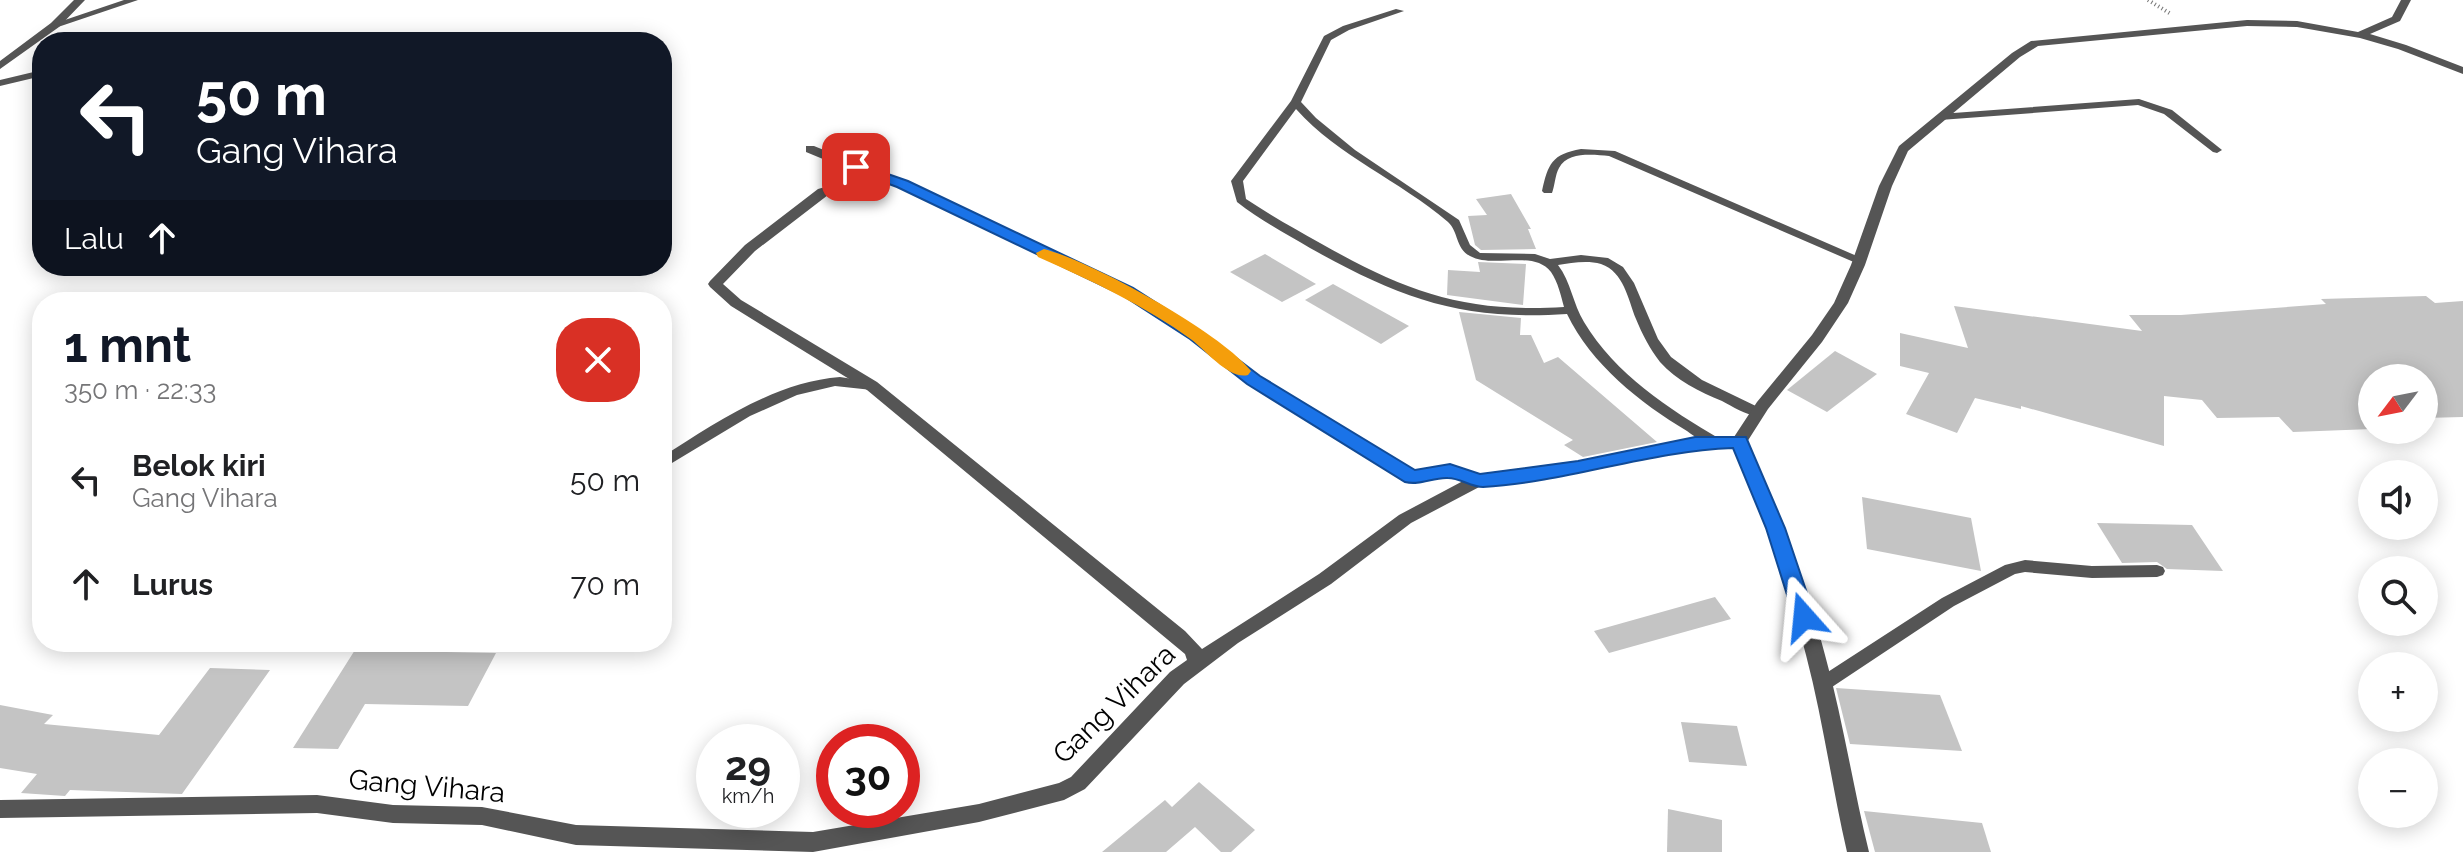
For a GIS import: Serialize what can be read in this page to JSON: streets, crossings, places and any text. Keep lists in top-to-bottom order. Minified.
{"streets":{"street":["Gang Vihara"]},"north":"bottom left","page":{"turn":["50 m","Gang Vihara"],"then":"Lalu","heading":["1 mnt","350 m · 22:33"],"map_buttons":["+","−"],"list":[{"name":"Belok kiri","note":"Gang Vihara","value":"50 m"},{"name":"Lurus","value":"70 m"}],"speed":"29 km/h","limit":"30"}}
